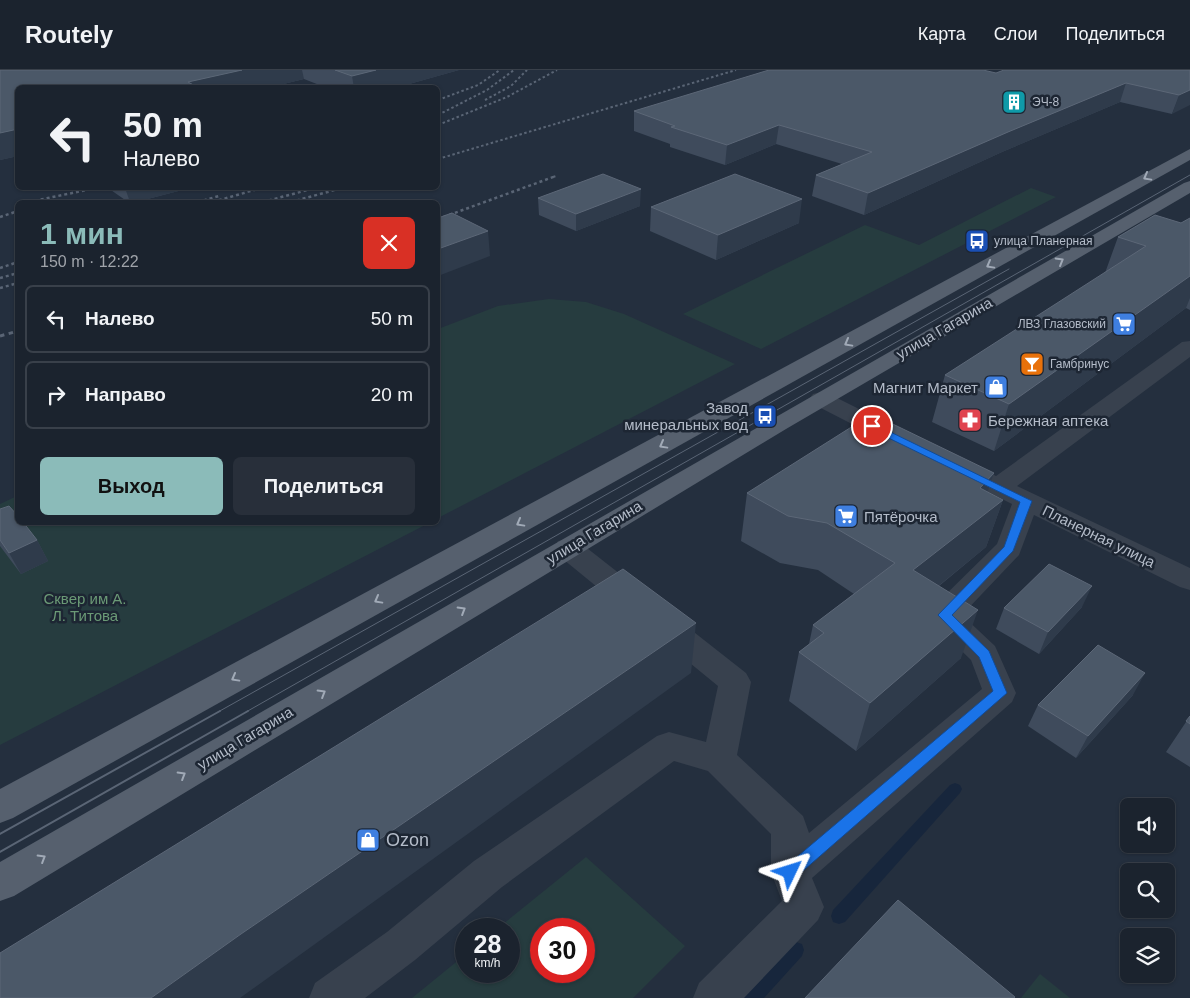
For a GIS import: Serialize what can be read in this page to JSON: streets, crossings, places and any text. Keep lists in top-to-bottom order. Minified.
{"streets":{"main road":["улица Гагарина"],"street":["Планерная улица"]},"parks":["Сквер им А. Л. Титова"],"places":{"building":["ЭЧ-8"],"bus stop":["улица Планерная","Завод минеральных вод"],"supermarket":["ЛВЗ Глазовский","Пятёрочка"],"bar":["Гамбринус"],"shop":["Магнит Маркет","Ozon"],"pharmacy":["Бережная аптека"]},"page":{"header":"Routely","nav":["Карта","Слои","Поделиться"],"turn":["50 m","Налево"],"heading":["1 мин","150 m · 12:22"],"list":[{"name":"Налево","value":"50 m"},{"name":"Направо","value":"20 m"}],"buttons":["Выход","Поделиться"],"speed":"28 km/h","limit":"30"}}
